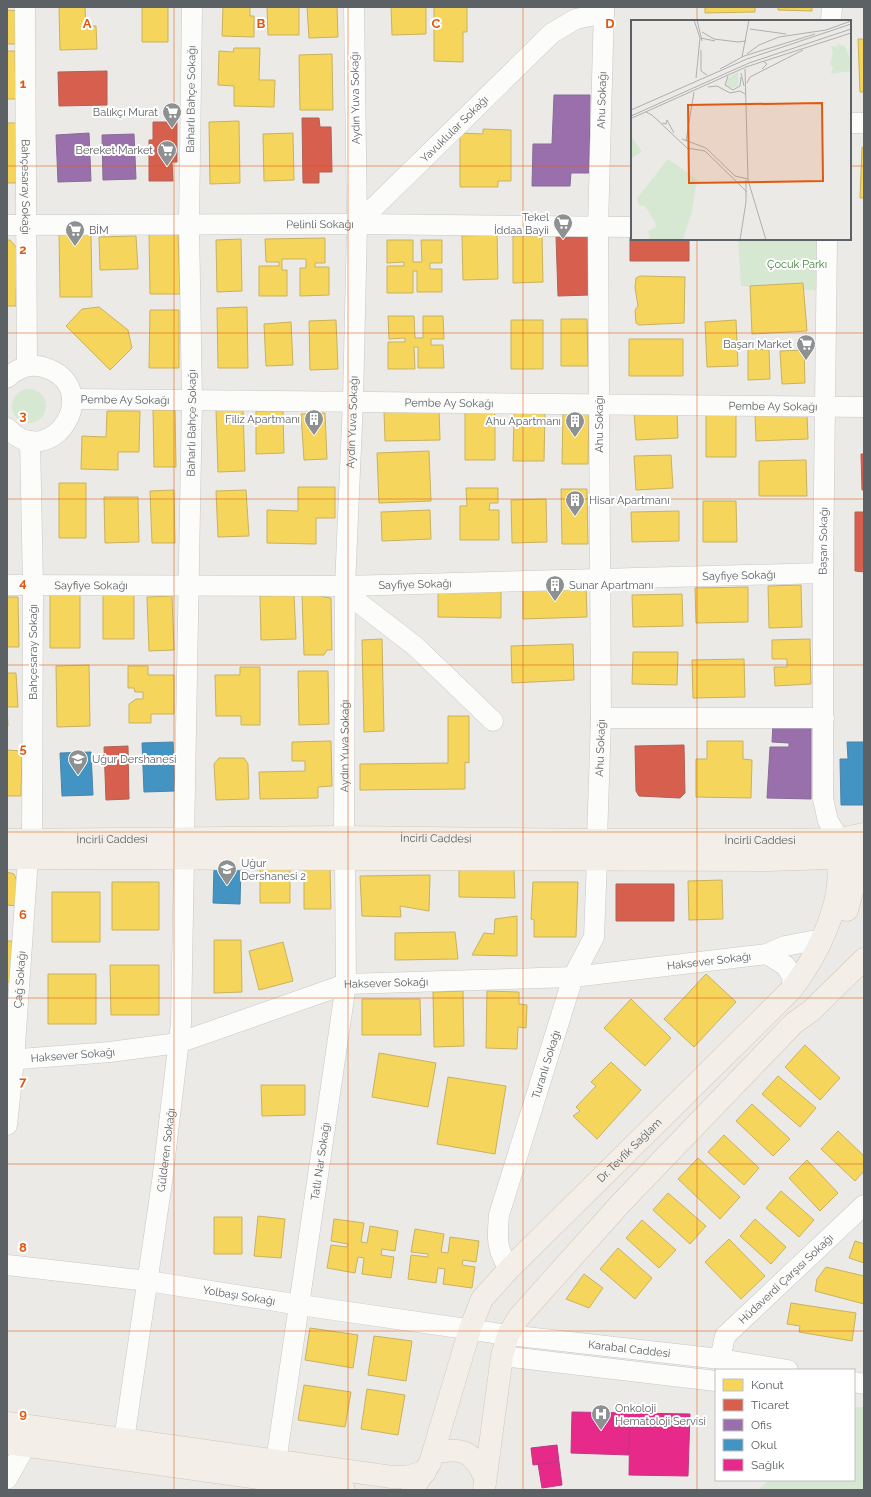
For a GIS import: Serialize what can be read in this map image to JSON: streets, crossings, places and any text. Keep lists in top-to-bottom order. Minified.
{"streets":{"main road":["İncirli Caddesi","Dr. Tevfik Sağlam"],"street":["Aydın Yuva Sokağı","Baharlı Bahçe Sokağı","Ahu Sokağı","Yavuklular Sokağı","Bahçesaray Sokağı","Pelinli Sokağı","Pembe Ay Sokağı","Başarı Sokağı","Sayfiye Sokağı","Haksever Sokağı","Çağ Sokağı","Turanlı Sokağı","Gülderen Sokağı","Tatlı Nar Sokağı","Hüdaverdi Çarşısı Sokağı","Yolbaşı Sokağı","Karabal Caddesi"]},"crossings":[["Aydın Yuva Sokağı","Yavuklular Sokağı"],["Aydın Yuva Sokağı","Pelinli Sokağı"],["Aydın Yuva Sokağı","Pembe Ay Sokağı"],["Aydın Yuva Sokağı","Sayfiye Sokağı"],["Aydın Yuva Sokağı","İncirli Caddesi"],["Baharlı Bahçe Sokağı","Pelinli Sokağı"],["Baharlı Bahçe Sokağı","Pembe Ay Sokağı"],["Baharlı Bahçe Sokağı","Sayfiye Sokağı"],["Baharlı Bahçe Sokağı","İncirli Caddesi"],["Baharlı Bahçe Sokağı","Gülderen Sokağı"],["Ahu Sokağı","Yavuklular Sokağı"],["Ahu Sokağı","Pelinli Sokağı"],["Ahu Sokağı","Pembe Ay Sokağı"],["Ahu Sokağı","Sayfiye Sokağı"],["Ahu Sokağı","İncirli Caddesi"],["Ahu Sokağı","Turanlı Sokağı"],["Yavuklular Sokağı","Pelinli Sokağı"],["Bahçesaray Sokağı","Pelinli Sokağı"],["Bahçesaray Sokağı","Sayfiye Sokağı"],["Bahçesaray Sokağı","İncirli Caddesi"],["Bahçesaray Sokağı","Çağ Sokağı"],["Pembe Ay Sokağı","Başarı Sokağı"],["Başarı Sokağı","Sayfiye Sokağı"],["Başarı Sokağı","İncirli Caddesi"],["Başarı Sokağı","Dr. Tevfik Sağlam"],["İncirli Caddesi","Çağ Sokağı"],["İncirli Caddesi","Turanlı Sokağı"],["İncirli Caddesi","Gülderen Sokağı"],["İncirli Caddesi","Dr. Tevfik Sağlam"],["İncirli Caddesi","Tatlı Nar Sokağı"],["Haksever Sokağı","Çağ Sokağı"],["Haksever Sokağı","Turanlı Sokağı"],["Haksever Sokağı","Gülderen Sokağı"],["Haksever Sokağı","Dr. Tevfik Sağlam"],["Haksever Sokağı","Tatlı Nar Sokağı"],["Turanlı Sokağı","Dr. Tevfik Sağlam"],["Gülderen Sokağı","Yolbaşı Sokağı"],["Dr. Tevfik Sağlam","Yolbaşı Sokağı"],["Dr. Tevfik Sağlam","Karabal Caddesi"],["Tatlı Nar Sokağı","Yolbaşı Sokağı"],["Hüdaverdi Çarşısı Sokağı","Karabal Caddesi"],["Yolbaşı Sokağı","Karabal Caddesi"]],"parks":["Çocuk Parkı"],"places":{"supermarket":["Balıkçı Murat","Bereket Market","Tekel İddaa Bayii","BİM","Başarı Market"],"building":["Filiz Apartmanı","Ahu Apartmanı","Hisar Apartmanı","Sunar Apartmanı"],"school or university":["Uğur Dershanesi","Uğur Dershanesi 2"],"hospital":["Onkoloji Hematoloji Servisi"]},"legend":["Konut","Ticaret","Ofis","Okul","Sağlık"],"grid":{"columns":["A","B","C","D"],"rows":["1","2","3","4","5","6","7","8","9"]}}
